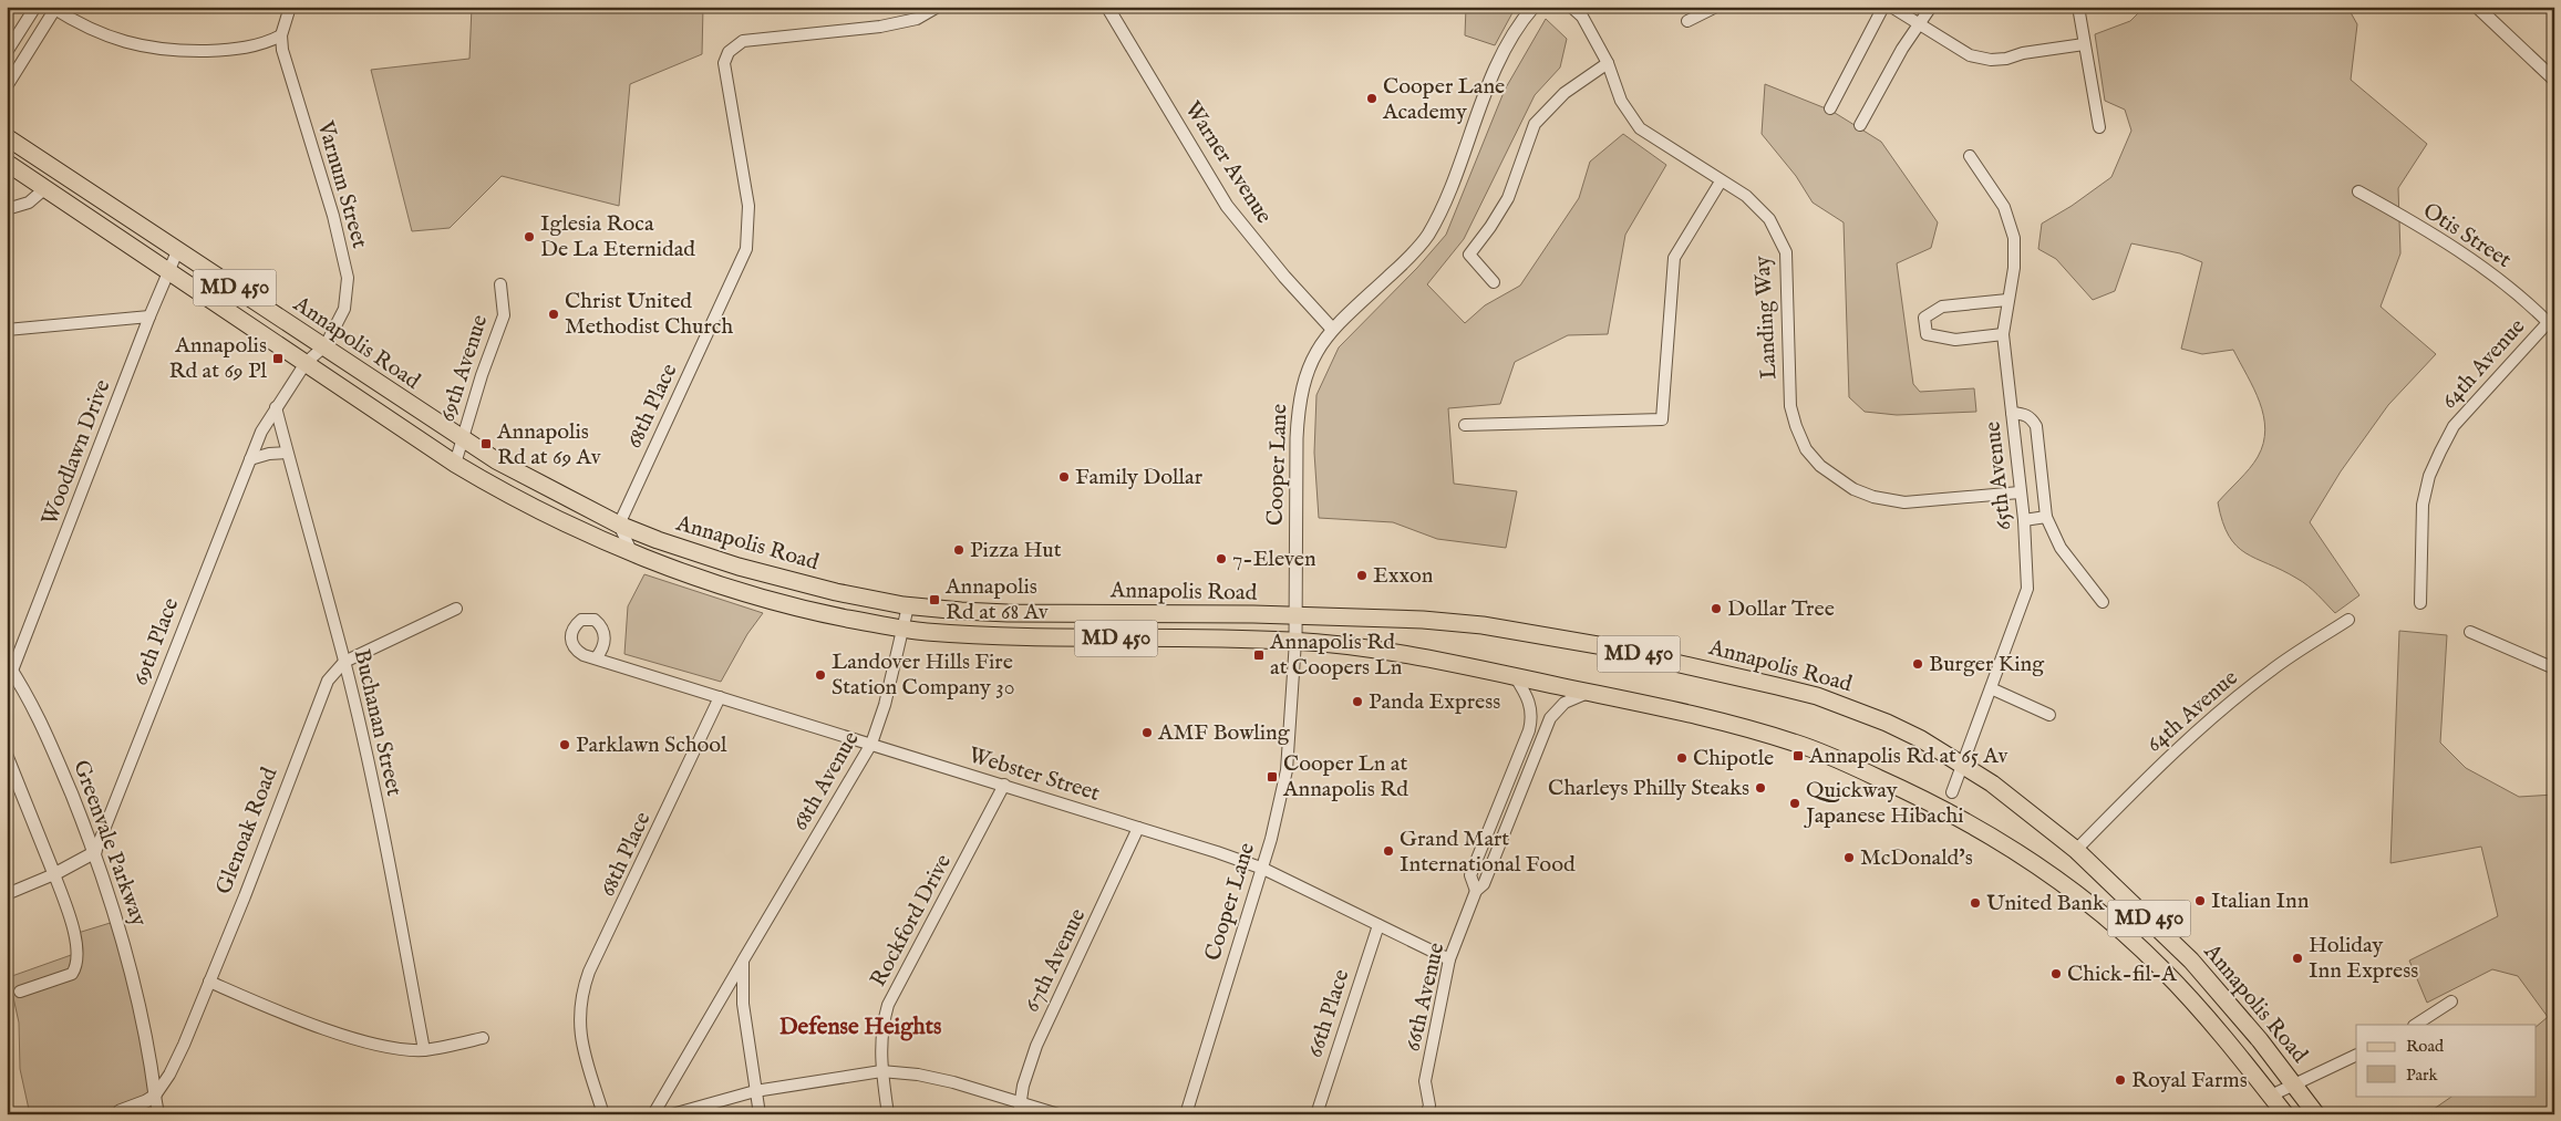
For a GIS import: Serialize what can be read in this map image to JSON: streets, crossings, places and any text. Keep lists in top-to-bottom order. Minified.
{"streets":{"main road":["MD 450","Annapolis Road"],"street":["Warner Avenue","Varnum Street","Otis Street","Landing Way","64th Avenue","69th Avenue","68th Place","Woodlawn Drive","Cooper Lane","65th Avenue","69th Place","Buchanan Street","Webster Street","68th Avenue","Glenoak Road","Greenvale Parkway","Rockford Drive","67th Avenue","66th Avenue","66th Place"]},"crossings":[["Warner Avenue","Cooper Lane"],["Varnum Street","Annapolis Road"],["Varnum Street","69th Place"],["Otis Street","64th Avenue"],["Landing Way","65th Avenue"],["Annapolis Road","64th Avenue"],["Annapolis Road","69th Avenue"],["Annapolis Road","68th Place"],["Annapolis Road","Woodlawn Drive"],["Annapolis Road","Cooper Lane"],["Annapolis Road","65th Avenue"],["Annapolis Road","69th Place"],["Annapolis Road","68th Avenue"],["Annapolis Road","66th Avenue"],["68th Place","Webster Street"],["Woodlawn Drive","Greenvale Parkway"],["Cooper Lane","Webster Street"],["69th Place","Buchanan Street"],["69th Place","Greenvale Parkway"],["Buchanan Street","Glenoak Road"],["Webster Street","68th Avenue"],["Webster Street","Rockford Drive"],["Webster Street","67th Avenue"],["Webster Street","66th Avenue"],["Webster Street","66th Place"],["Glenoak Road","Greenvale Parkway"]],"districts":["Defense Heights"],"places":{"other":["Cooper Lane Academy","Iglesia Roca De La Eternidad","Christ United Methodist Church","Family Dollar","Pizza Hut","7-Eleven","Exxon","Dollar Tree","Burger King","Landover Hills Fire Station Company 30","Panda Express","AMF Bowling","Parklawn School","Chipotle","Charleys Philly Steaks","Quickway Japanese Hibachi","Grand Mart International Food","McDonald's","Italian Inn","United Bank","Holiday Inn Express","Chick-fil-A","Royal Farms"],"transit":["Annapolis Rd at 69 Pl","Annapolis Rd at 69 Av","Annapolis Rd at 68 Av","Annapolis Rd at Coopers Ln","Annapolis Rd at 65 Av","Cooper Ln at Annapolis Rd"]},"legend":["Road","Park"]}
